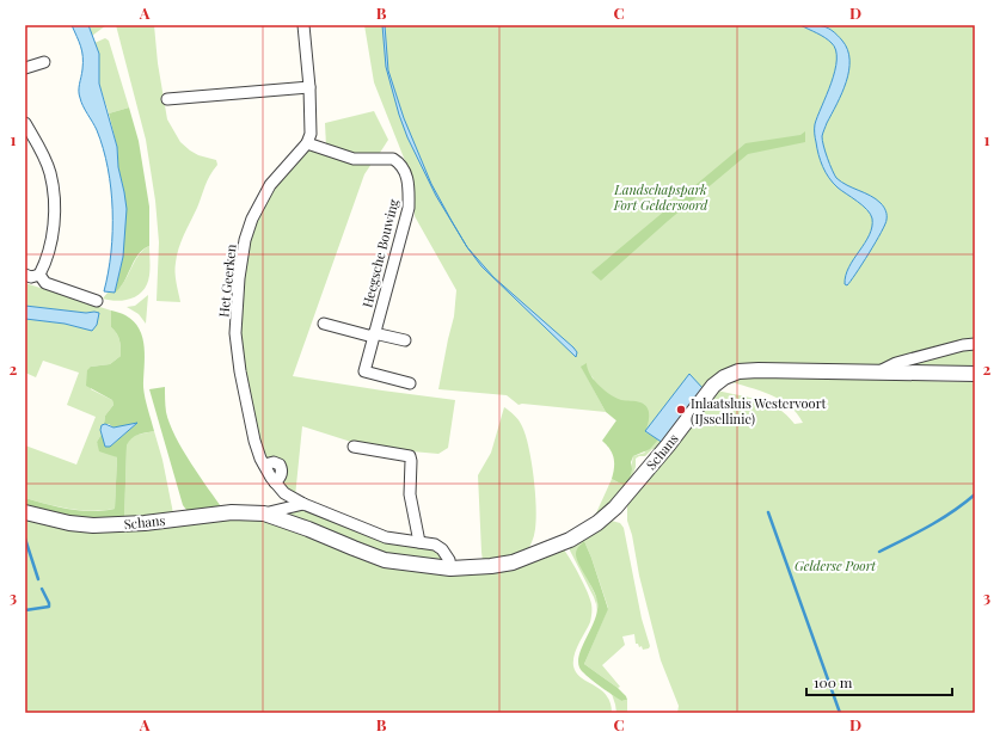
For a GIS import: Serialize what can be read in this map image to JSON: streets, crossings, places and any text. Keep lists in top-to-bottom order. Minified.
{"streets":{"street":["Heegsche Bouwing","Het Geerken","Schans"]},"crossings":[["Heegsche Bouwing","Het Geerken"],["Het Geerken","Schans"]],"parks":["Landschapspark Fort Geldersoord","Gelderse Poort"],"places":["Inlaatsluis Westervoort (IJssellinie)"],"scale_bar":"100 m","grid":{"columns":["A","B","C","D"],"rows":["1","2","3"]}}
